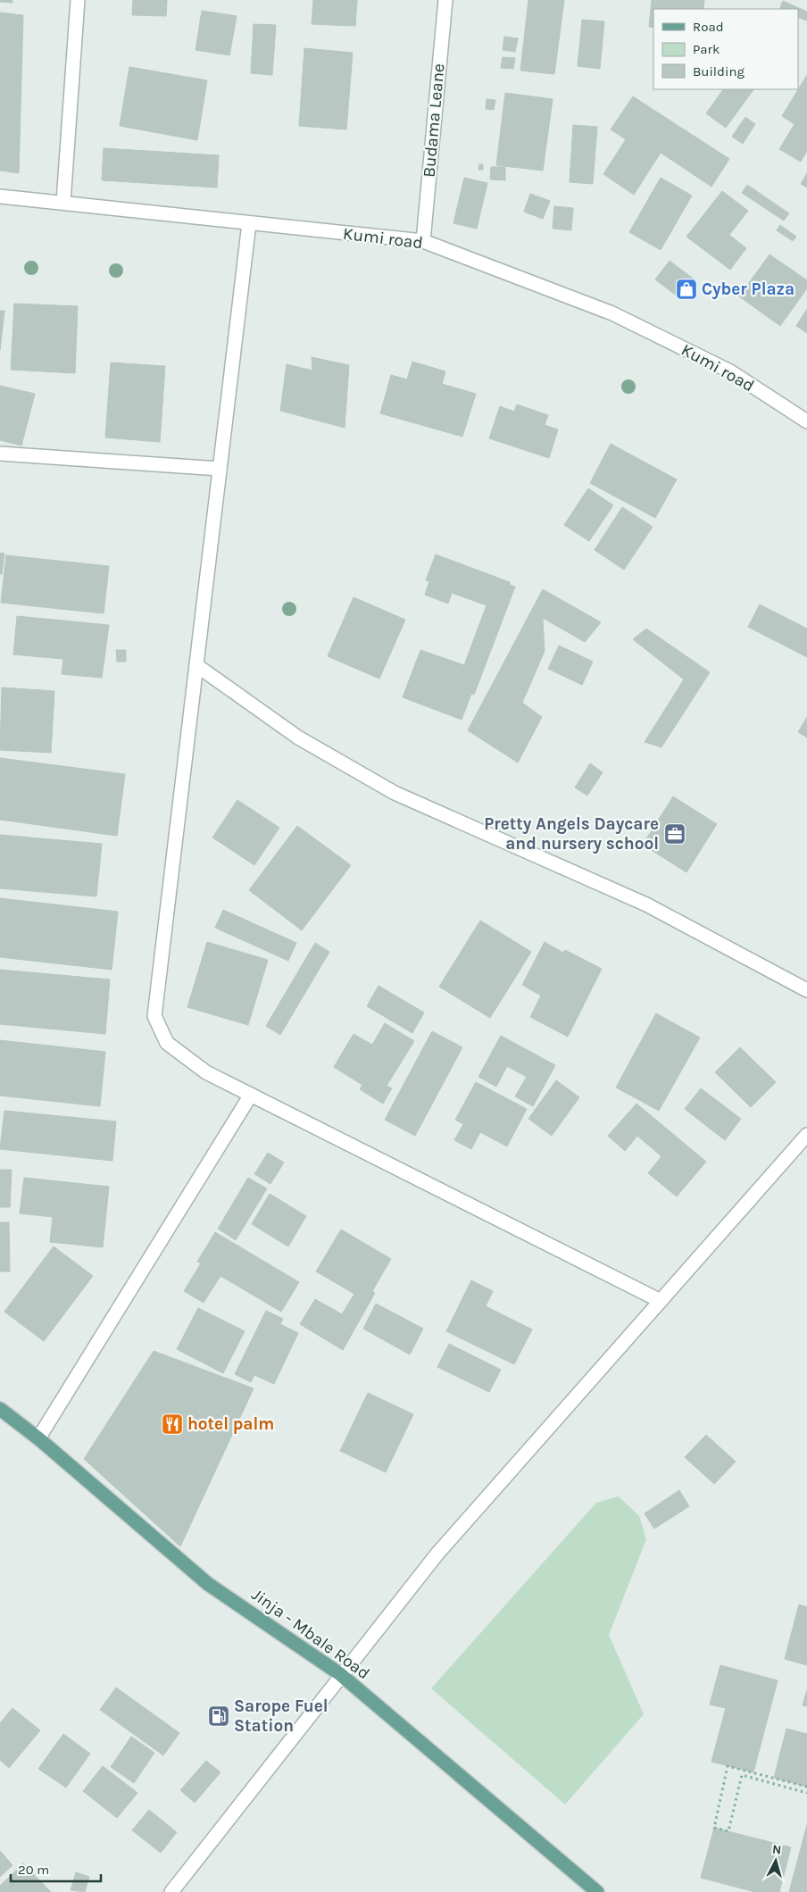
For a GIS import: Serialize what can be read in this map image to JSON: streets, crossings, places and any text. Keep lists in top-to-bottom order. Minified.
{"streets":{"main road":["Jinja - Mbale Road"],"street":["Budama Leane","Kumi road"]},"crossings":[["Budama Leane","Kumi road"]],"places":{"shop":["Cyber Plaza"],"office":["Pretty Angels Daycare and nursery school"],"restaurant":["hotel palm"],"fuel station":["Sarope Fuel Station"]},"legend":["Road","Park","Building"],"scale_bar":"20 m","north":"top"}
